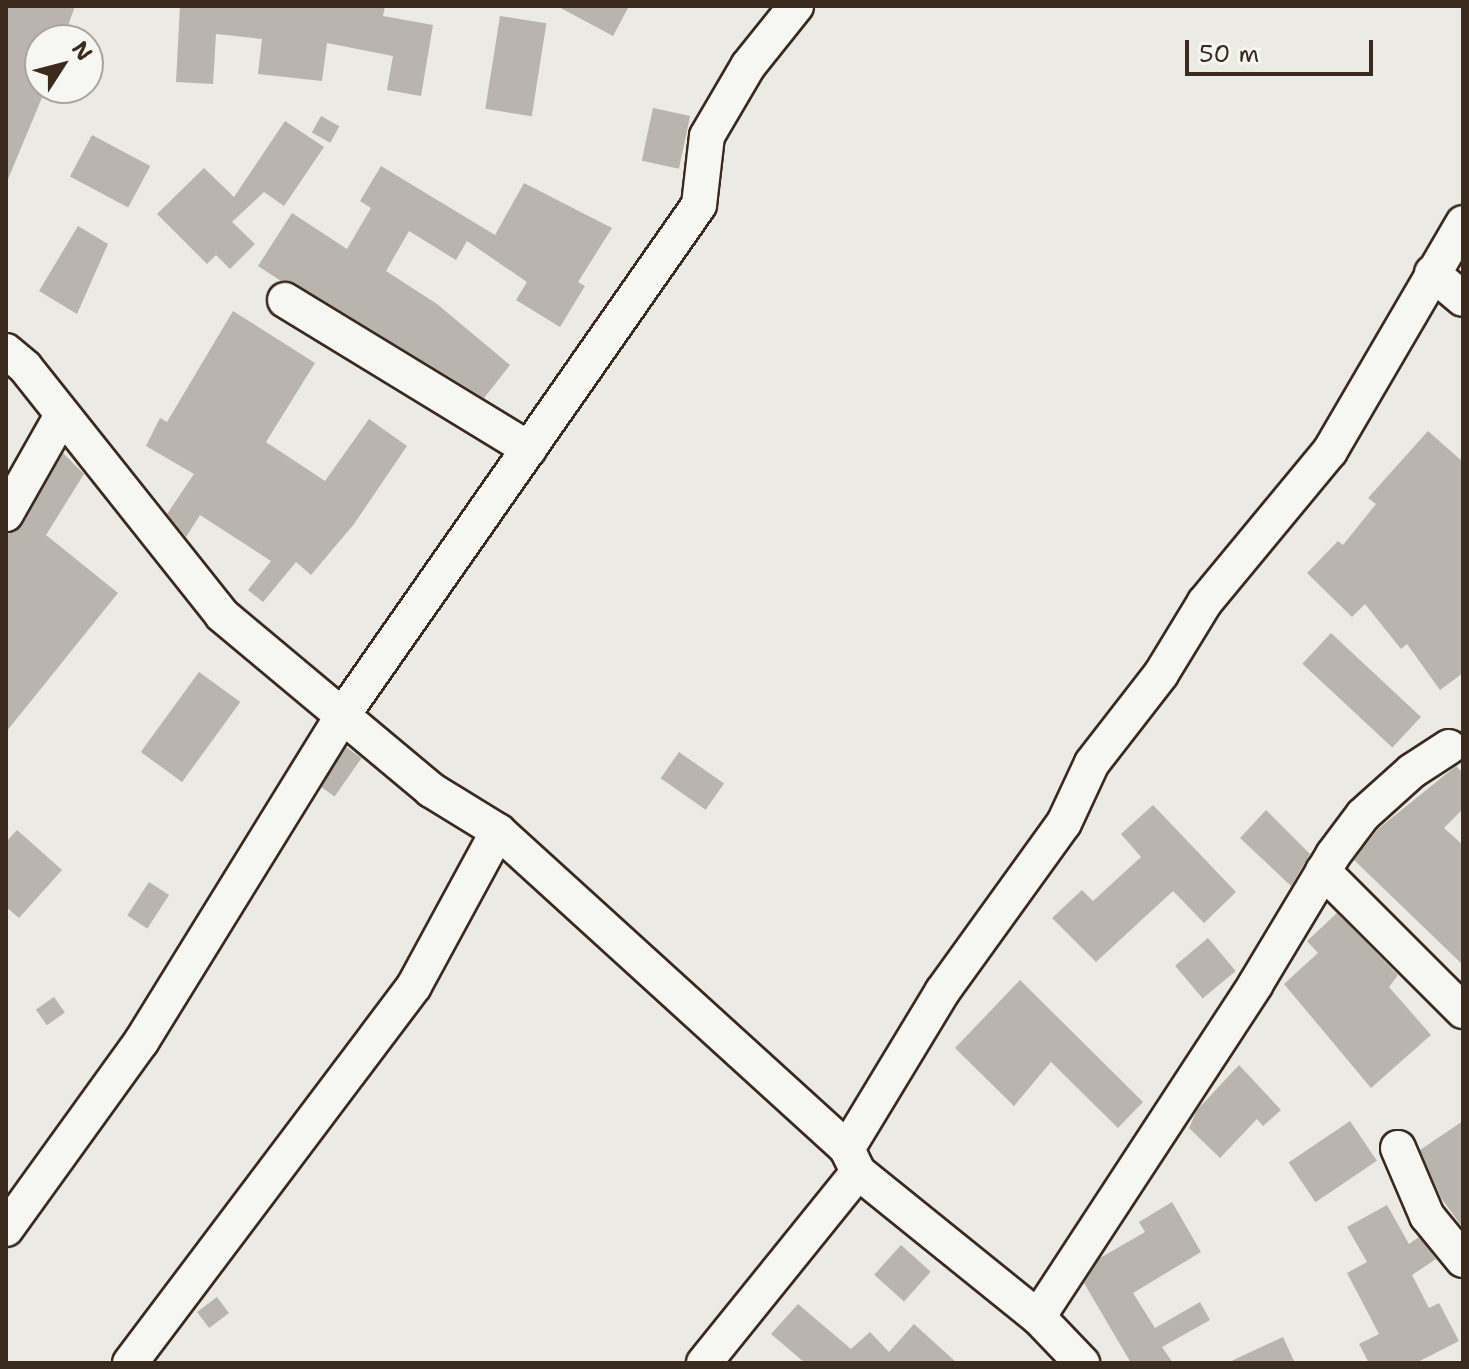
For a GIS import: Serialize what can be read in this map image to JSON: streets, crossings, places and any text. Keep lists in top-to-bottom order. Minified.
{"scale_bar":"50 m","north":"top right"}
